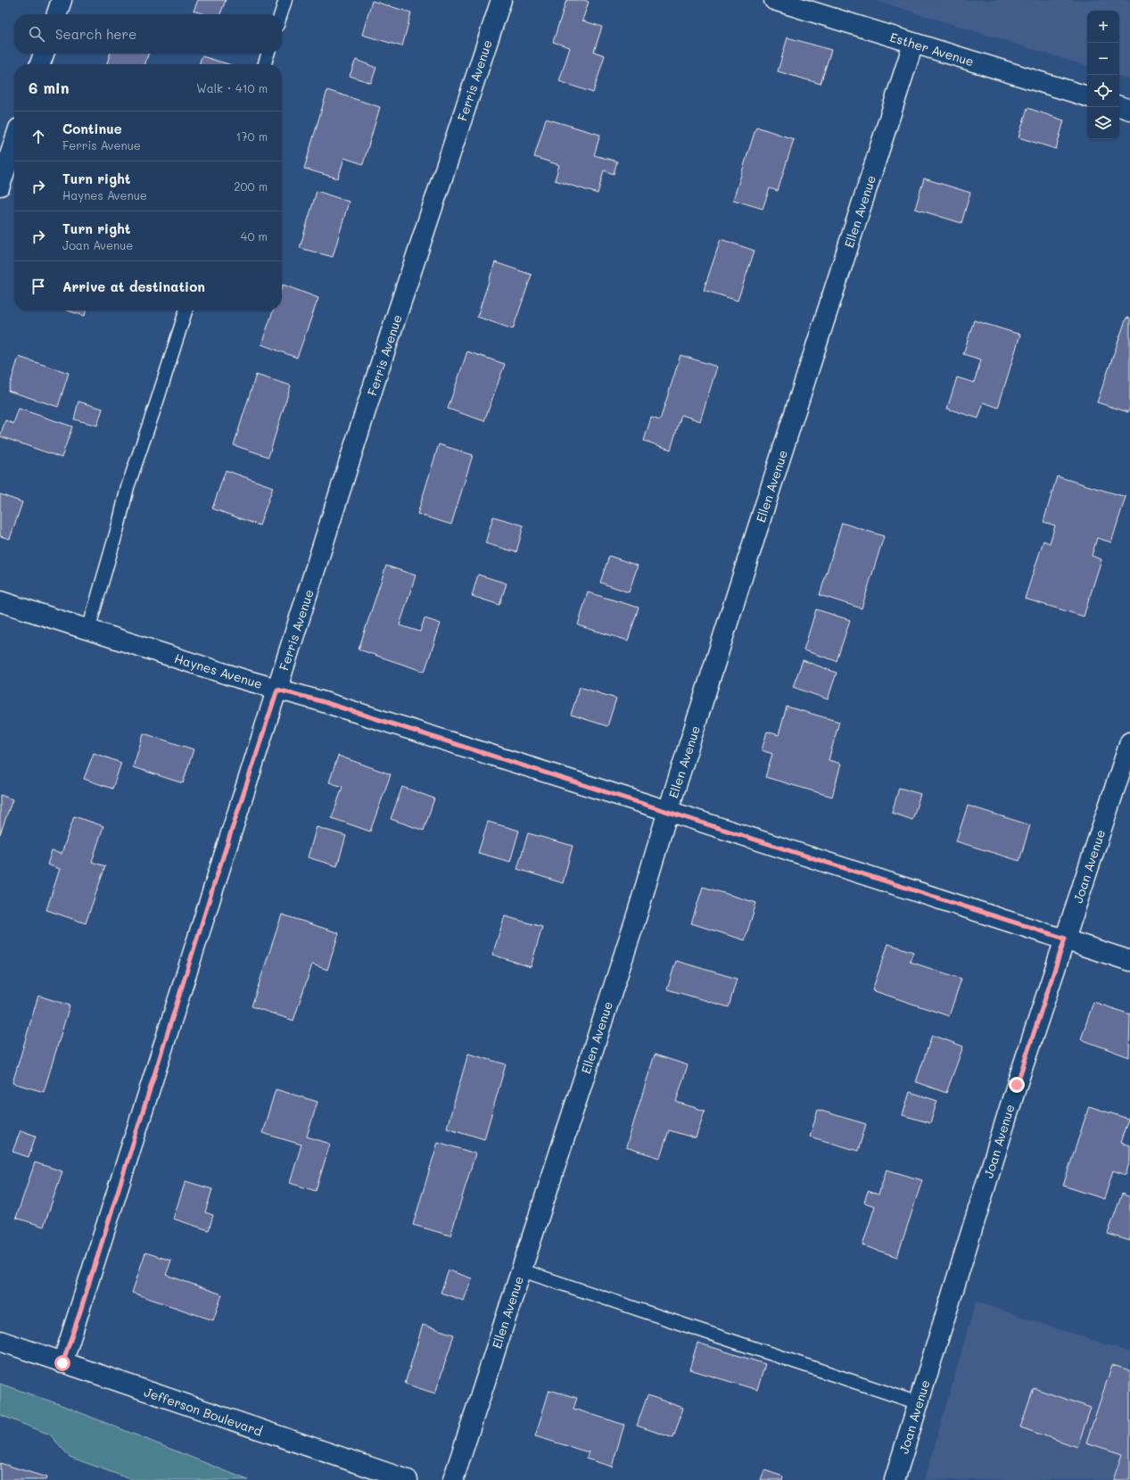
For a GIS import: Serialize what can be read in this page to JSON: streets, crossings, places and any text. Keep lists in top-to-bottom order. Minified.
{"streets":{"street":["Esther Avenue","Ferris Avenue","Ellen Avenue","Haynes Avenue","Joan Avenue","Jefferson Boulevard"]},"crossings":[["Esther Avenue","Ellen Avenue"],["Ferris Avenue","Haynes Avenue"],["Ferris Avenue","Jefferson Boulevard"],["Ellen Avenue","Haynes Avenue"],["Haynes Avenue","Joan Avenue"]],"page":{"map_buttons":["+","−"],"search":"Search here","heading":["6 min","Walk · 410 m"],"list":[["Continue","Ferris Avenue","170 m"],["Turn right","Haynes Avenue","200 m"],["Turn right","Joan Avenue","40 m"],"Arrive at destination"]}}
